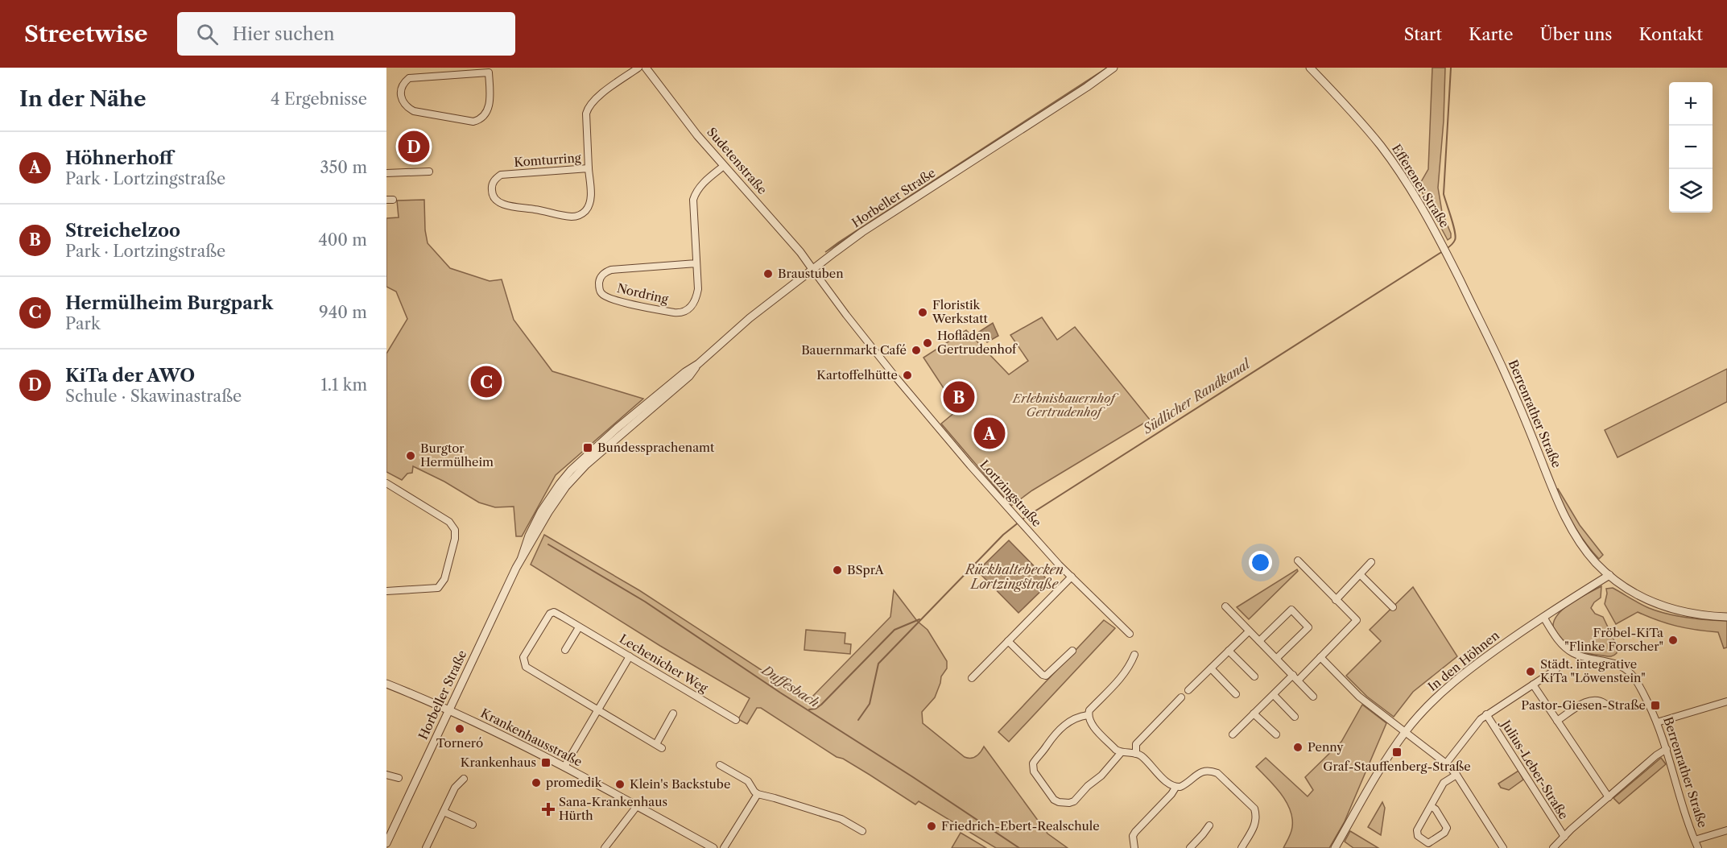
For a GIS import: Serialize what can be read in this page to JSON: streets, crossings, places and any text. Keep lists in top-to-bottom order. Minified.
{"streets":{"street":["Komturring","Sudetenstraße","Efferener Straße","Horbeller Straße","Nordring","Berrenrather Straße","Lortzingstraße","In den Höhnen","Lechenicher Weg","Krankenhausstraße","Julius-Leber-Straße"]},"crossings":[["Sudetenstraße","Horbeller Straße"],["Sudetenstraße","Nordring"],["Sudetenstraße","Lortzingstraße"],["Efferener Straße","Berrenrather Straße"],["Horbeller Straße","Lortzingstraße"],["Horbeller Straße","Krankenhausstraße"],["Berrenrather Straße","In den Höhnen"]],"water":["Südlicher Randkanal","Rückhaltebecken Lortzingstraße","Duffesbach"],"parks":["Erlebnisbauernhof Gertrudenhof"],"places":{"other":["Braustuben","Floristik Werkstatt","Hofladen Gertrudenhof","Bauernmarkt Café","Kartoffelhütte","Burgtor Hermülheim","BSprA","Fröbel-KiTa \"Flinke Forscher\"","Städt. integrative KiTa \"Löwenstein\"","Torneró","Penny","promedik","Klein's Backstube","Friedrich-Ebert-Realschule"],"transit":["Bundessprachenamt","Pastor-Giesen-Straße","Graf-Stauffenberg-Straße","Krankenhaus"],"health":["Sana-Krankenhaus Hürth"]},"page":{"header":"Streetwise","search":"Hier suchen","nav":["Start","Karte","Über uns","Kontakt"],"heading":["In der Nähe","4 Ergebnisse"],"map_buttons":["+","−"],"pins":["D","C","B","A"],"list":[{"mark":"A","name":"Höhnerhoff","note":"Park · Lortzingstraße","value":"350 m"},{"mark":"B","name":"Streichelzoo","note":"Park · Lortzingstraße","value":"400 m"},{"mark":"C","name":"Hermülheim Burgpark","note":"Park","value":"940 m"},{"mark":"D","name":"KiTa der AWO","note":"Schule · Skawinastraße","value":"1.1 km"}]}}
